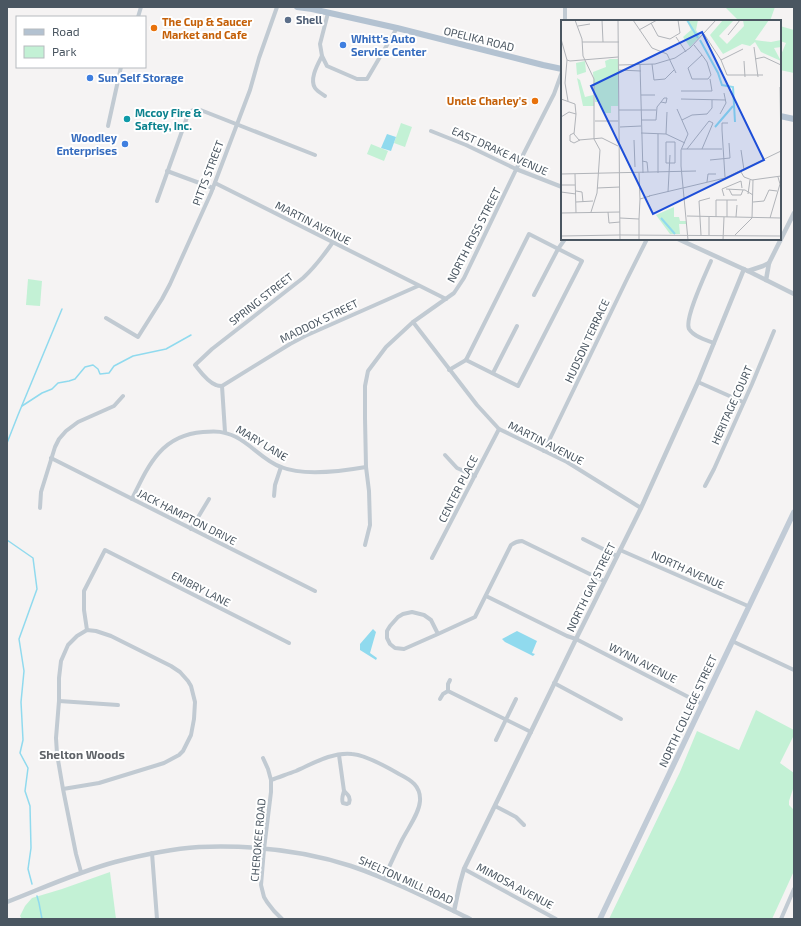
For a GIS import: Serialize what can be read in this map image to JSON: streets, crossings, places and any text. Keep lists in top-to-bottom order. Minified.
{"streets":{"main road":["OPELIKA ROAD","NORTH COLLEGE STREET"],"street":["EAST DRAKE AVENUE","PITTS STREET","MARTIN AVENUE","NORTH ROSS STREET","SPRING STREET","MADDOX STREET","HUDSON TERRACE","HERITAGE COURT","MARY LANE","CENTER PLACE","JACK HAMPTON DRIVE","NORTH AVENUE","NORTH GAY STREET","EMBRY LANE","WYNN AVENUE","CHEROKEE ROAD","SHELTON MILL ROAD","MIMOSA AVENUE"]},"crossings":[["EAST DRAKE AVENUE","NORTH ROSS STREET"],["PITTS STREET","MARTIN AVENUE"],["MARTIN AVENUE","NORTH ROSS STREET"],["MARTIN AVENUE","SPRING STREET"],["MARTIN AVENUE","MADDOX STREET"],["MARTIN AVENUE","HUDSON TERRACE"],["MARTIN AVENUE","CENTER PLACE"],["MARTIN AVENUE","NORTH GAY STREET"],["NORTH ROSS STREET","MARY LANE"],["SPRING STREET","MADDOX STREET"],["MARY LANE","JACK HAMPTON DRIVE"],["NORTH AVENUE","NORTH GAY STREET"],["NORTH AVENUE","NORTH COLLEGE STREET"],["NORTH GAY STREET","WYNN AVENUE"],["NORTH GAY STREET","SHELTON MILL ROAD"],["NORTH GAY STREET","MIMOSA AVENUE"],["WYNN AVENUE","NORTH COLLEGE STREET"],["CHEROKEE ROAD","SHELTON MILL ROAD"]],"districts":["Shelton Woods"],"places":["Shell","The Cup & Saucer Market and Cafe","Whitt's Auto Service Center","Sun Self Storage","Uncle Charley's","Mccoy Fire & Saftey, Inc.","Woodley Enterprises"],"legend":["Road","Park"]}
